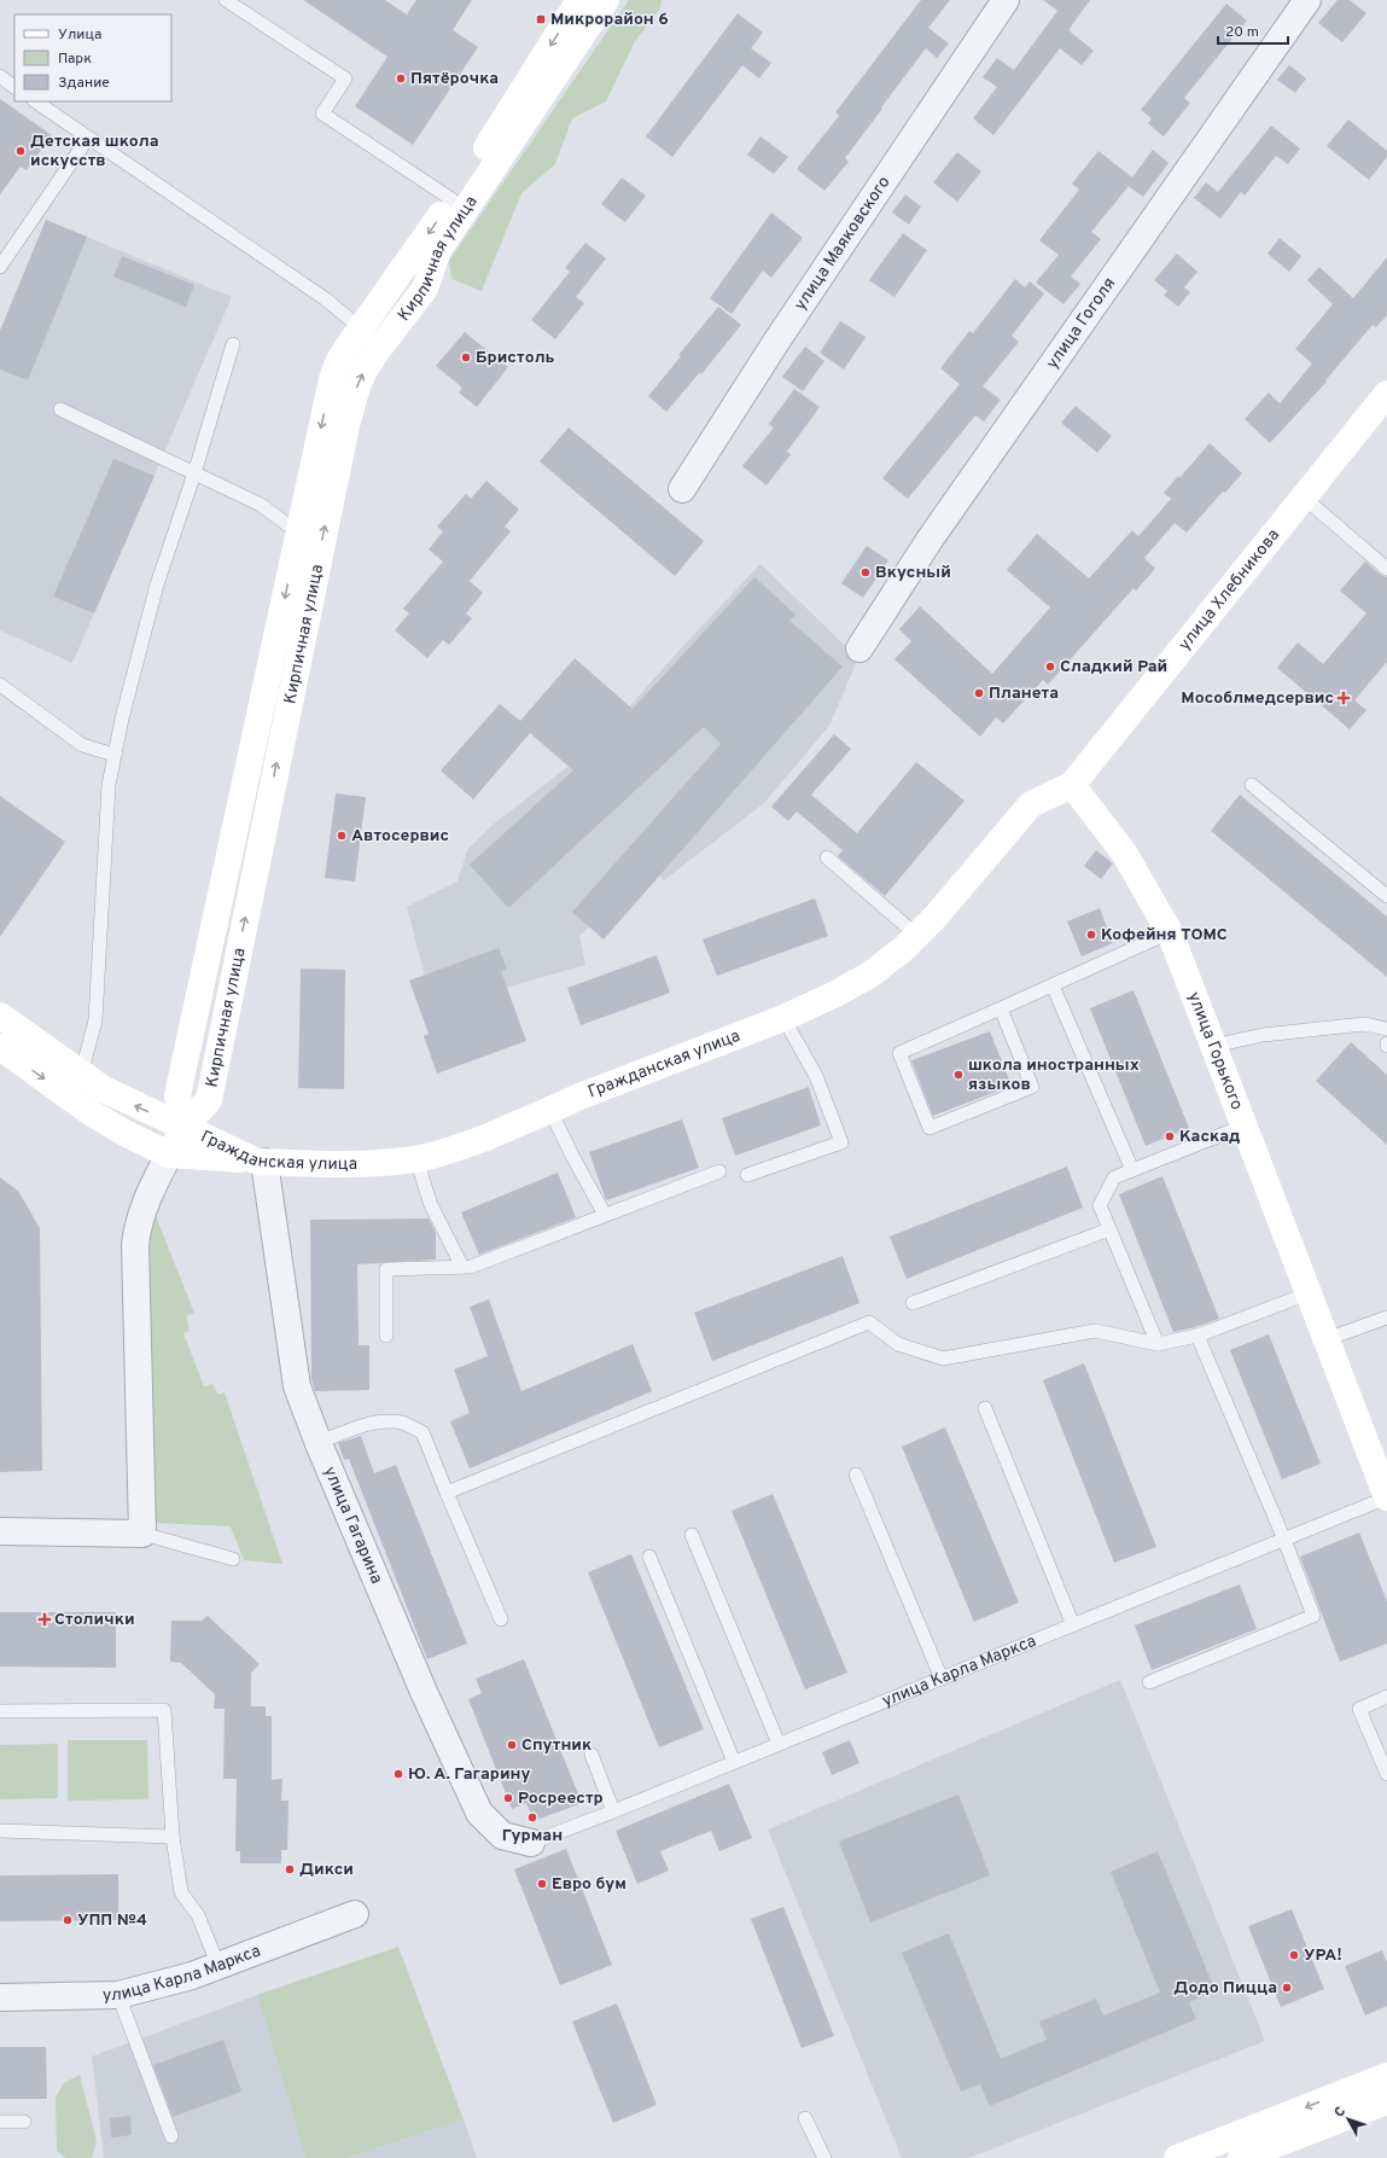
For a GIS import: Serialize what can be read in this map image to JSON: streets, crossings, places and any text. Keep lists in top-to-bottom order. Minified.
{"streets":{"street":["улица Маяковского","Кирпичная улица","улица Гоголя","улица Хлебникова","улица Горького","Гражданская улица","улица Гагарина","улица Карла Маркса"]},"crossings":[["Кирпичная улица","Гражданская улица"],["улица Хлебникова","улица Горького"],["улица Хлебникова","Гражданская улица"],["улица Горького","Гражданская улица"],["улица Горького","улица Карла Маркса"],["Гражданская улица","улица Гагарина"],["улица Гагарина","улица Карла Маркса"]],"places":{"transit":["Микрорайон 6"],"other":["Пятёрочка","Детская школа искусств","Бристоль","Вкусный","Сладкий Рай","Планета","Автосервис","Кофейня ТОМС","школа иностранных языков","Каскад","Спутник","Ю. А. Гагарину","Росреестр","Гурман","Дикси","Евро бум","УПП №4","УРА!","Додо Пицца"],"health":["Мособлмедсервис","Столички"]},"legend":["Улица","Парк","Здание"],"scale_bar":"20 m","north":"top left"}
